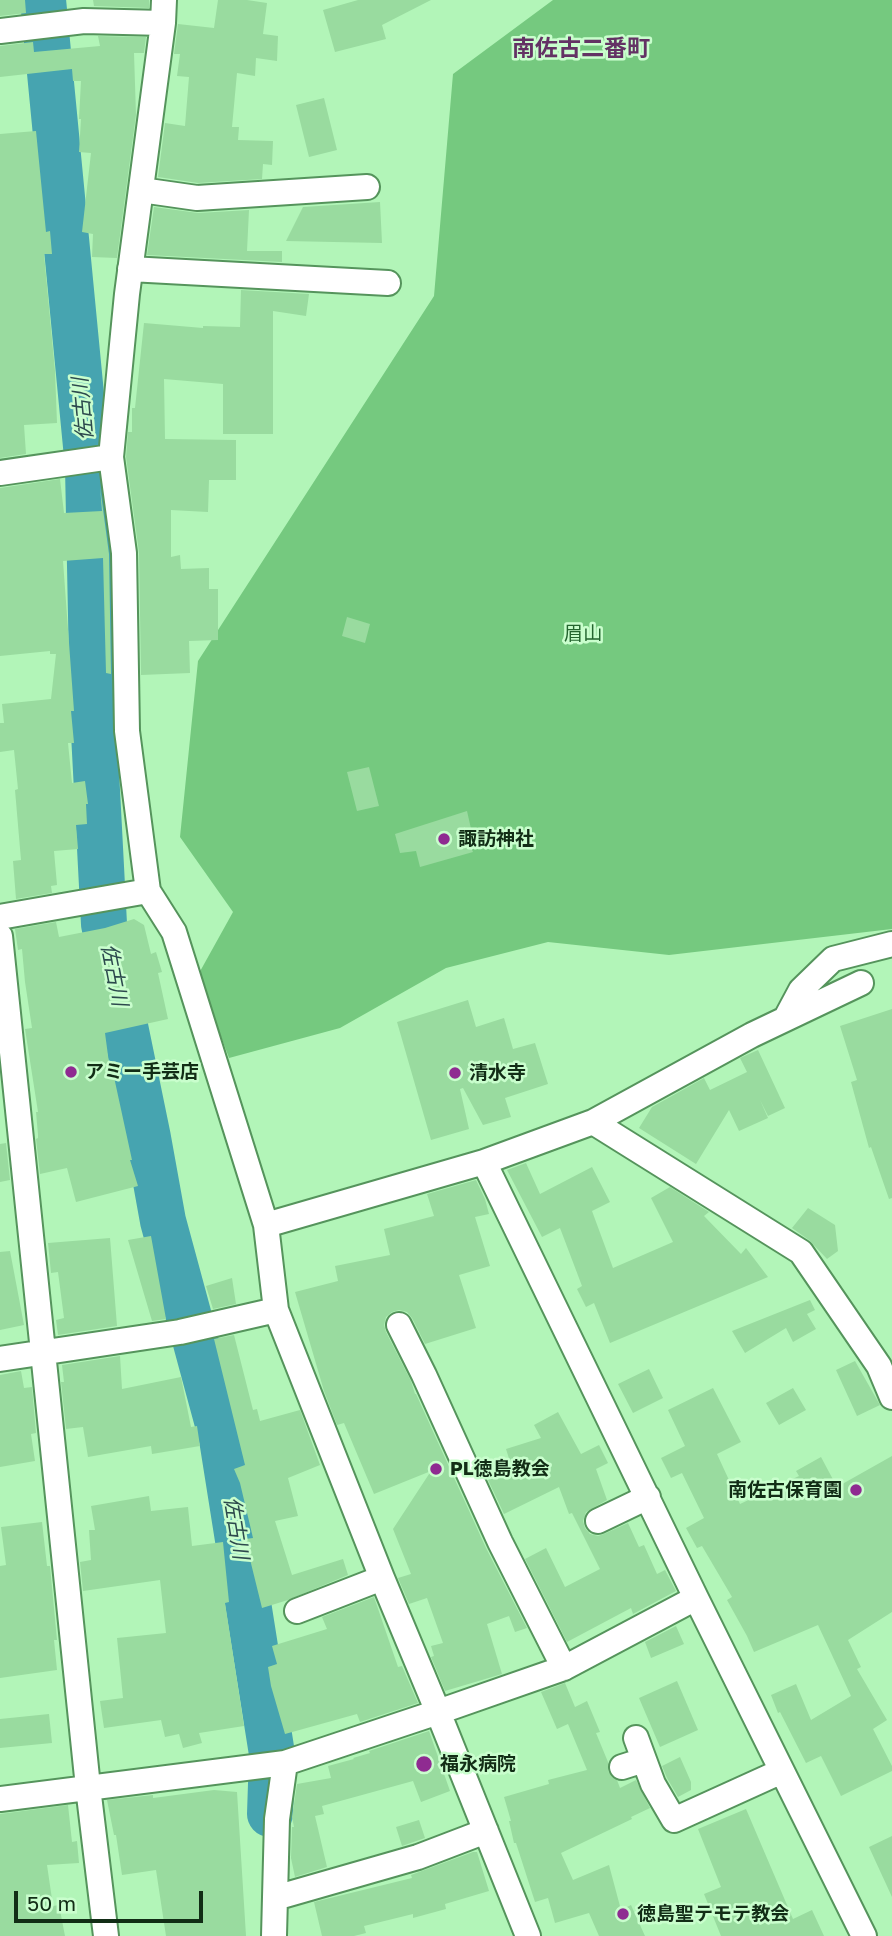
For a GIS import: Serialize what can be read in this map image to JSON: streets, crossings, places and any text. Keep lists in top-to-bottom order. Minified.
{"districts":["南佐古二番町"],"water":["佐古川"],"parks":["眉山"],"places":["諏訪神社","アミー手芸店","清水寺","PL徳島教会","南佐古保育園","福永病院","徳島聖テモテ教会"],"scale_bar":"50 m"}
